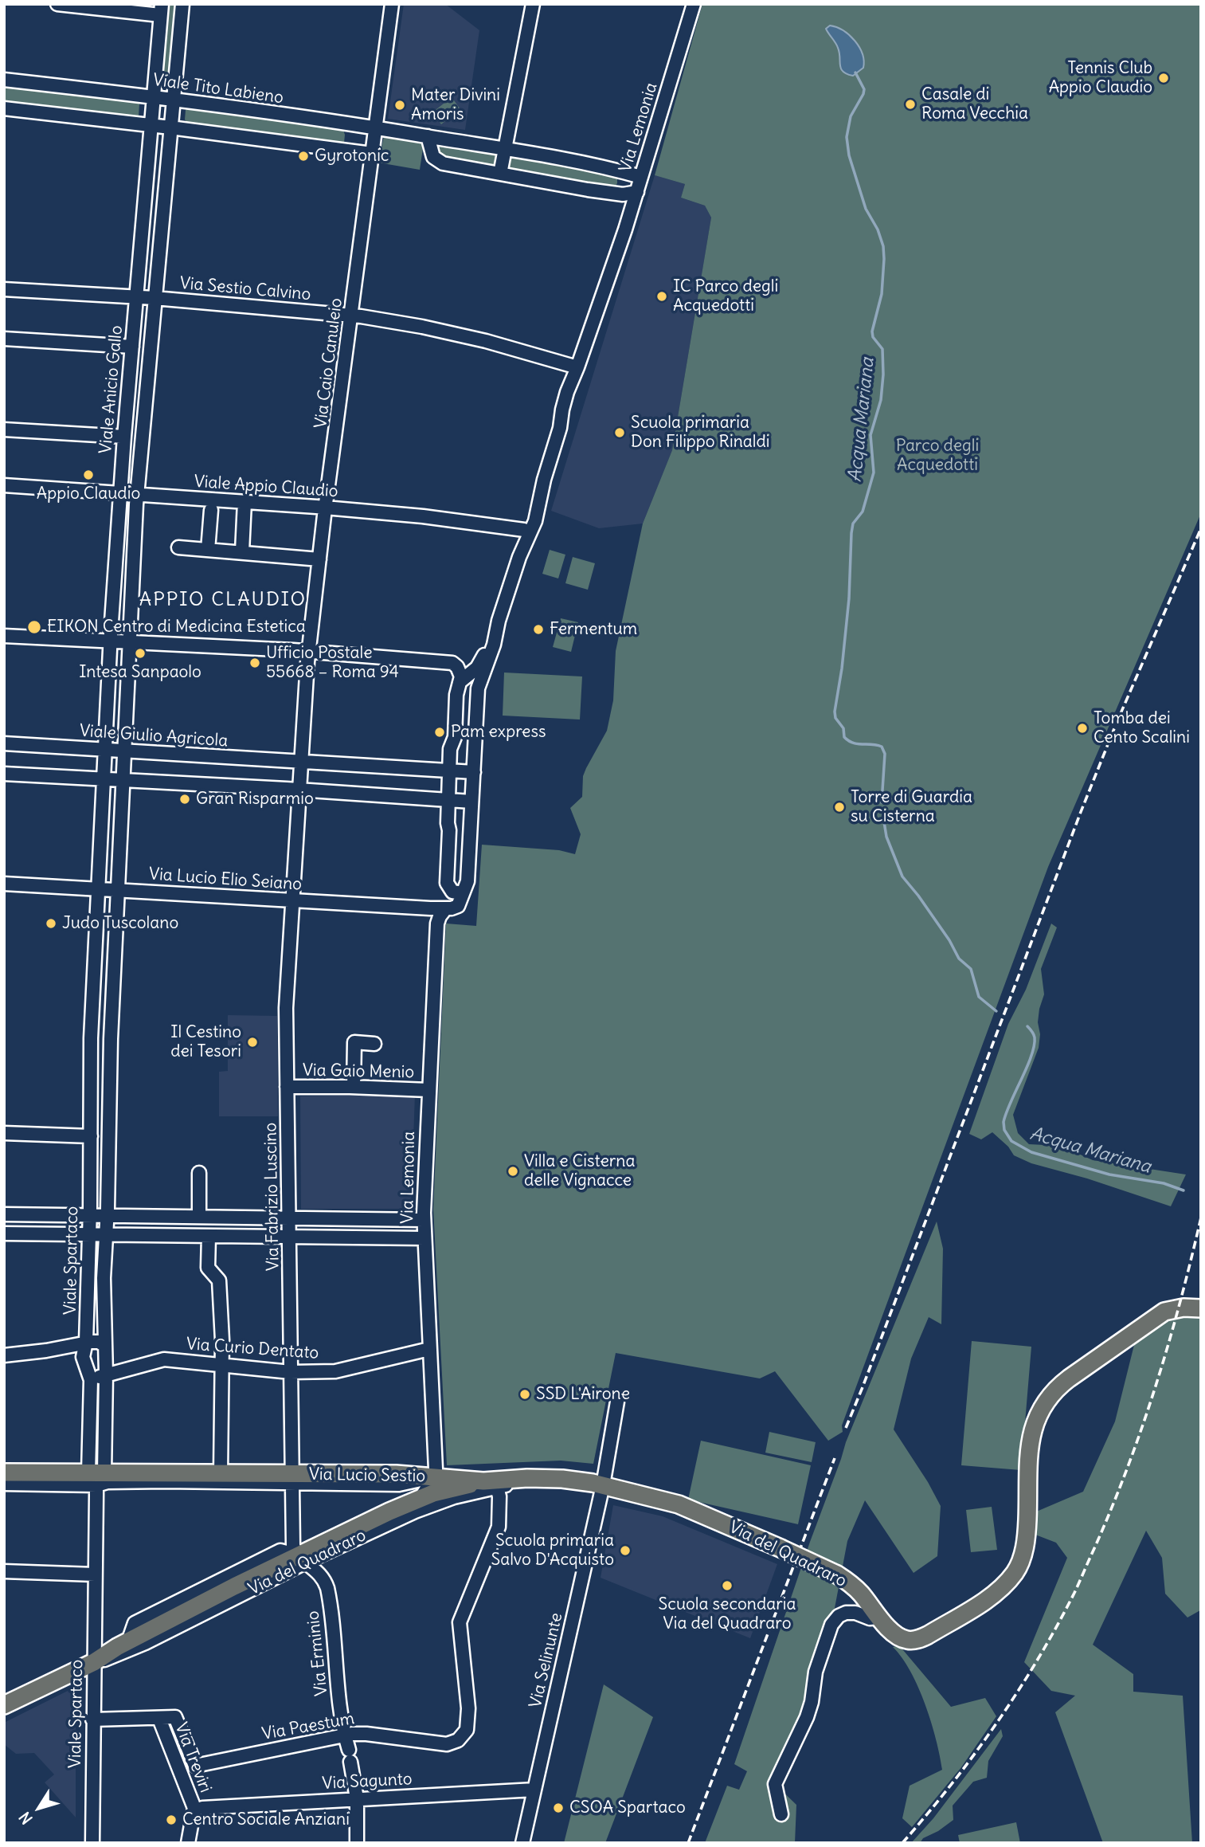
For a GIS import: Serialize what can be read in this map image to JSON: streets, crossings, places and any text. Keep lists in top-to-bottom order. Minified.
{"streets":{"main road":["Via Lucio Sestio","Via del Quadraro"],"street":["Viale Tito Labieno","Via Lemonia","Via Sestio Calvino","Via Caio Canuleio","Viale Anicio Gallo","Viale Appio Claudio","Viale Giulio Agricola","Via Lucio Elio Seiano","Via Gaio Menio","Via Fabrizio Luscino","Viale Spartaco","Via Curio Dentato","Via Erminio","Via Selinunte","Via Paestum","Via Treviri","Via Sagunto"]},"crossings":[["Viale Tito Labieno","Via Lemonia"],["Viale Tito Labieno","Via Caio Canuleio"],["Viale Tito Labieno","Viale Anicio Gallo"],["Via Lemonia","Via Sestio Calvino"],["Via Lemonia","Viale Appio Claudio"],["Via Lemonia","Viale Giulio Agricola"],["Via Lemonia","Via Lucio Elio Seiano"],["Via Lemonia","Via Gaio Menio"],["Via Lemonia","Via Curio Dentato"],["Via Lemonia","Via Lucio Sestio"],["Via Lemonia","Via del Quadraro"],["Via Sestio Calvino","Via Caio Canuleio"],["Via Sestio Calvino","Viale Anicio Gallo"],["Via Caio Canuleio","Viale Appio Claudio"],["Via Caio Canuleio","Viale Giulio Agricola"],["Via Caio Canuleio","Via Fabrizio Luscino"],["Viale Anicio Gallo","Viale Appio Claudio"],["Viale Anicio Gallo","Viale Giulio Agricola"],["Viale Anicio Gallo","Viale Spartaco"],["Viale Giulio Agricola","Viale Spartaco"],["Via Lucio Elio Seiano","Via Fabrizio Luscino"],["Via Lucio Elio Seiano","Viale Spartaco"],["Via Gaio Menio","Via Fabrizio Luscino"],["Via Fabrizio Luscino","Via Curio Dentato"],["Via Fabrizio Luscino","Via Lucio Sestio"],["Via Fabrizio Luscino","Via del Quadraro"],["Via Fabrizio Luscino","Via Erminio"],["Viale Spartaco","Via Curio Dentato"],["Viale Spartaco","Via Lucio Sestio"],["Viale Spartaco","Via del Quadraro"],["Viale Spartaco","Via Paestum"],["Via Lucio Sestio","Via del Quadraro"],["Via del Quadraro","Via Erminio"],["Via del Quadraro","Via Selinunte"],["Via del Quadraro","Via Paestum"],["Via Erminio","Via Paestum"],["Via Erminio","Via Sagunto"],["Via Selinunte","Via Sagunto"],["Via Paestum","Via Treviri"]],"districts":["APPIO CLAUDIO"],"water":["Acqua Mariana"],"parks":["Parco degli Acquedotti"],"places":["Tennis Club Appio Claudio","Casale di Roma Vecchia","Mater Divini Amoris","Gyrotonic","IC Parco degli Acquedotti","Scuola primaria Don Filippo Rinaldi","Appio Claudio","EIKON Centro di Medicina Estetica","Fermentum","Intesa Sanpaolo","Ufficio Postale 55668 – Roma 94","Tomba dei Cento Scalini","Pam express","Gran Risparmio","Torre di Guardia su Cisterna","Judo Tuscolano","Il Cestino dei Tesori","Villa e Cisterna delle Vignacce","SSD L'Airone","Scuola primaria Salvo D'Acquisto","Scuola secondaria Via del Quadraro","CSOA Spartaco","Centro Sociale Anziani"],"north":"bottom left"}
